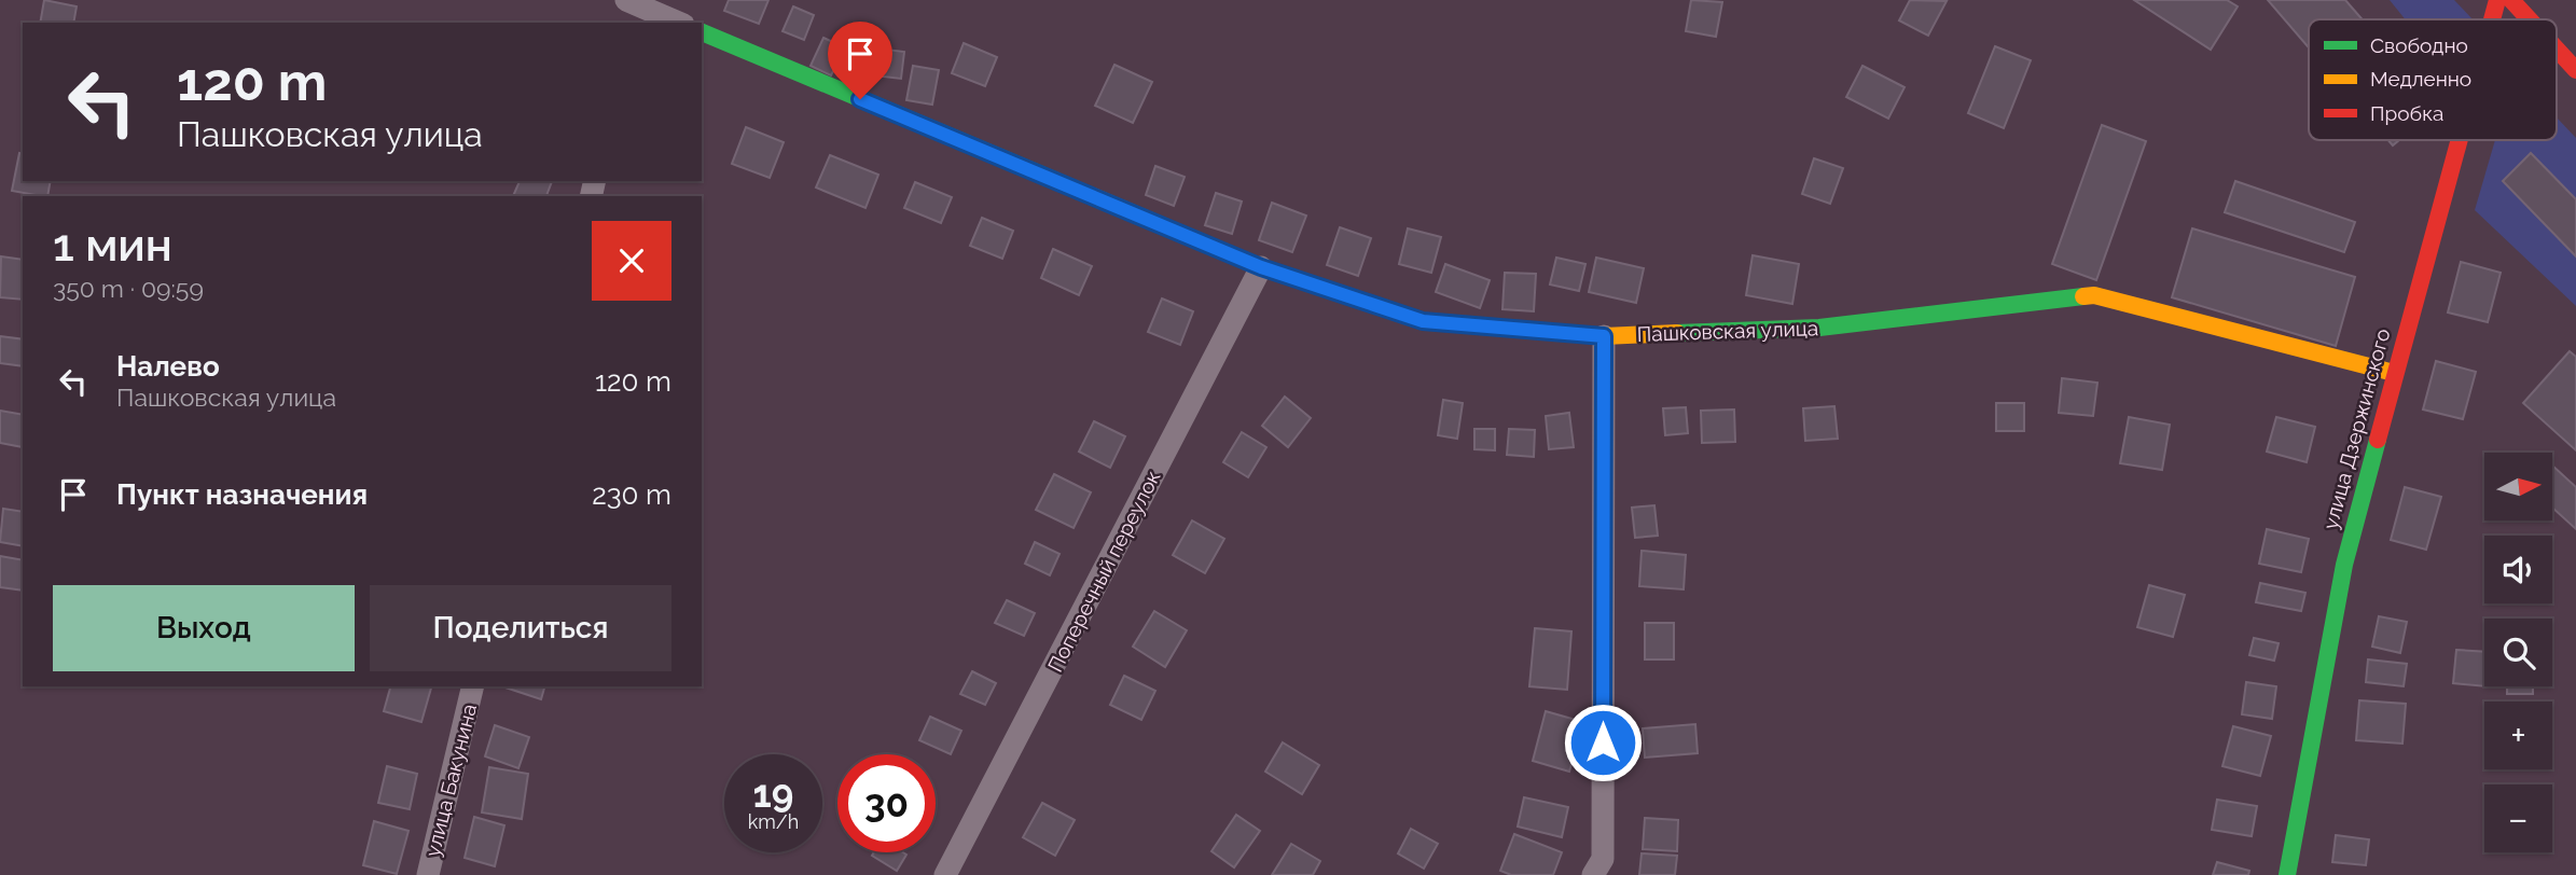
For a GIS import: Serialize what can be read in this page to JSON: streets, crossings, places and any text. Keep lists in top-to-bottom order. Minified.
{"streets":{"street":["Пашковская улица","улица Дзержинского","Поперечный переулок","улица Бакунина"]},"crossings":[["Пашковская улица","улица Дзержинского"],["Пашковская улица","Поперечный переулок"]],"legend":["Свободно","Медленно","Пробка"],"north":"right","page":{"turn":["120 m","Пашковская улица"],"heading":["1 мин","350 m · 09:59"],"list":[{"name":"Налево","note":"Пашковская улица","value":"120 m"},{"name":"Пункт назначения","value":"230 m"}],"map_buttons":["+","−"],"buttons":["Выход","Поделиться"],"speed":"19 km/h","limit":"30"}}
